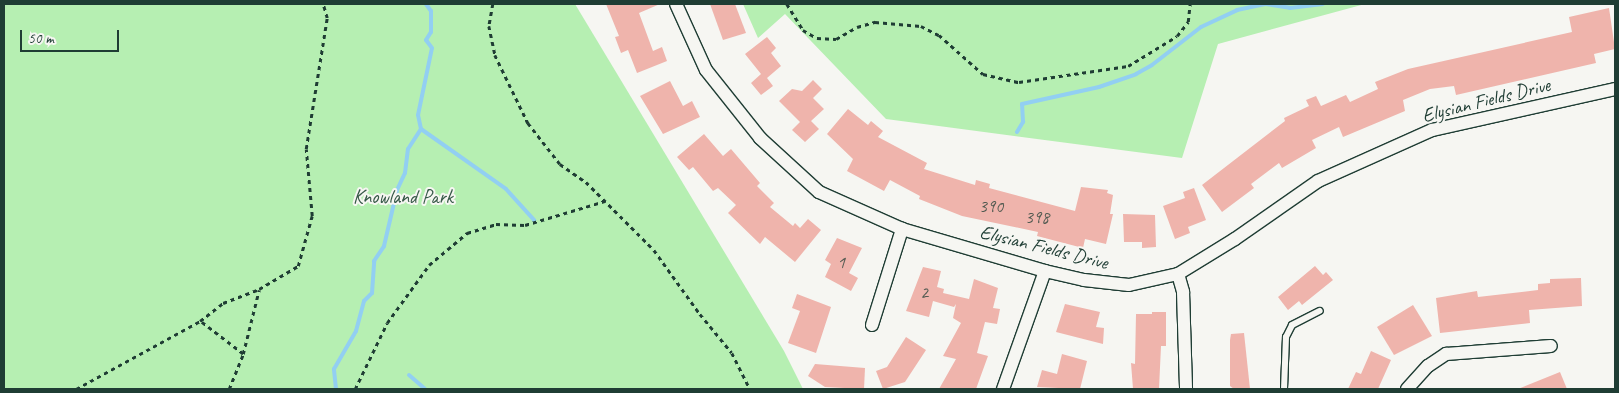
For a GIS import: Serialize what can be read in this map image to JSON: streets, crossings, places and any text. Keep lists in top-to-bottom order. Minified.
{"streets":{"street":["Elysian Fields Drive"]},"parks":["Knowland Park"],"house_numbers":["390","398","1","2"],"scale_bar":"50 m"}
